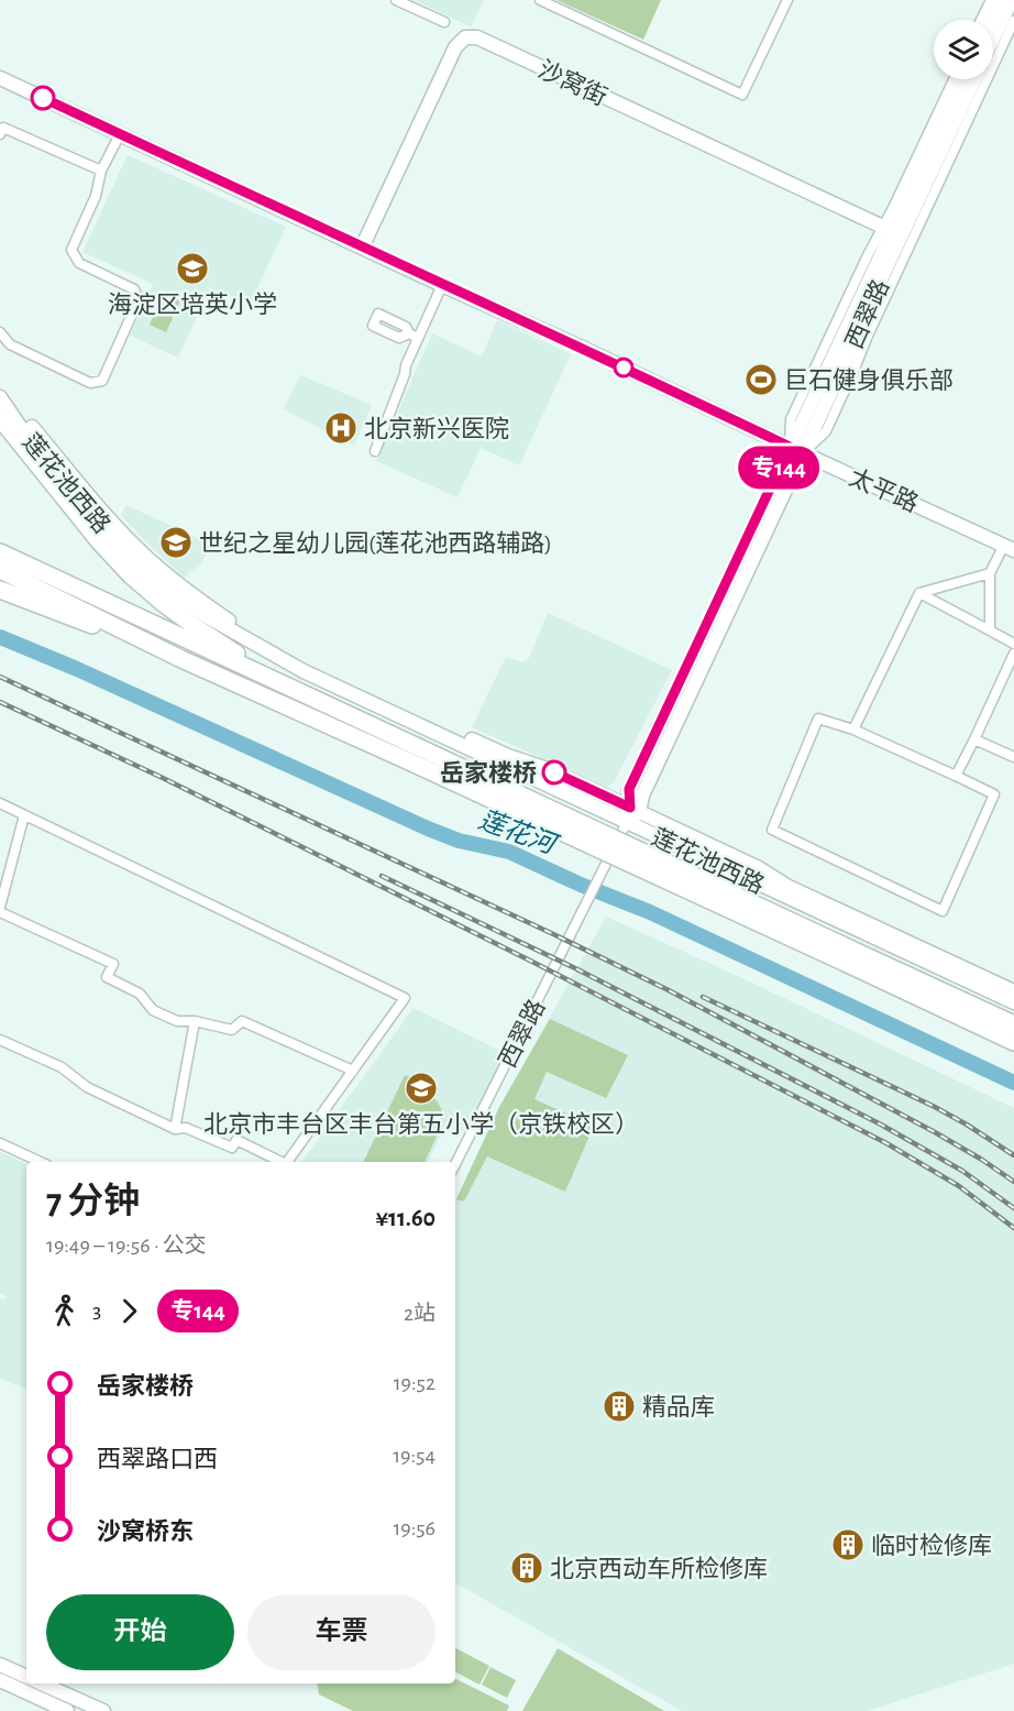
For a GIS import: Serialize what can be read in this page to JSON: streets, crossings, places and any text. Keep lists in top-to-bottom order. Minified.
{"streets":{"street":["沙窝街","西翠路","莲花池西路","太平路"]},"crossings":[["沙窝街","西翠路"],["沙窝街","太平路"],["西翠路","莲花池西路"],["西翠路","太平路"]],"water":["莲花河"],"places":{"school or university":["海淀区培英小学","世纪之星幼儿园(莲花池西路辅路)","北京市丰台区丰台第五小学（京铁校区）"],"sports":["巨石健身俱乐部"],"hospital":["北京新兴医院"],"other":["岳家楼桥"],"building":["精品库","临时检修库","北京西动车所检修库"]},"lines":["bus line 专144"],"page":{"on_map":"专144","heading":["7 分钟","19:49 – 19:56 · 公交","¥11.60"],"legs":["3","专144","2站"],"list":[{"name":"岳家楼桥","value":"19:52"},{"name":"西翠路口西","value":"19:54"},{"name":"沙窝桥东","value":"19:56"}],"buttons":["开始","车票"]}}
